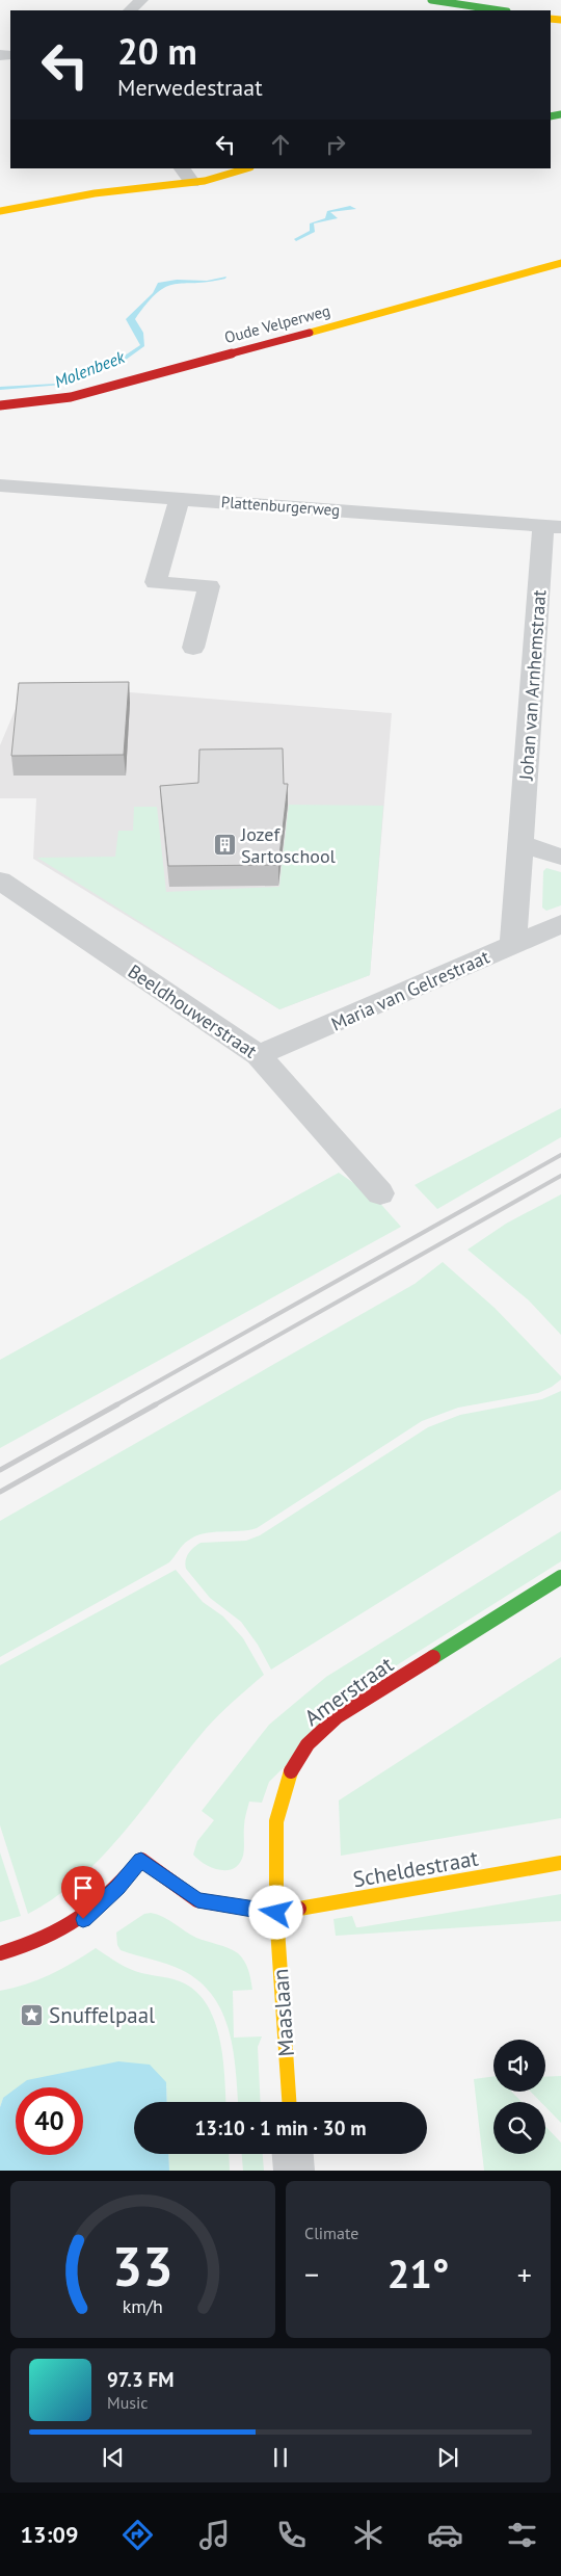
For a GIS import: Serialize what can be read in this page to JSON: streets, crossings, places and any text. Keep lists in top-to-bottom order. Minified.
{"streets":{"street":["Oude Velperweg","Plattenburgerweg","Johan van Arnhemstraat","Maria van Gelrestraat","Beeldhouwerstraat","Amerstraat","Scheldestraat","Maaslaan"]},"crossings":[["Plattenburgerweg","Johan van Arnhemstraat"],["Johan van Arnhemstraat","Maria van Gelrestraat"],["Maria van Gelrestraat","Beeldhouwerstraat"],["Amerstraat","Scheldestraat"],["Amerstraat","Maaslaan"],["Scheldestraat","Maaslaan"]],"water":["Molenbeek"],"places":{"building":["Jozef Sartoschool"],"place":["Snuffelpaal"]},"page":{"turn":["20 m","Merwedestraat"],"limit":"40","trip":"13:10 · 1 min · 30 m","tile":"Climate","heat":["−","21°","+"],"song":["97.3 FM","Music"],"tabs":"13:09","gauge":["33","km/h"]}}
